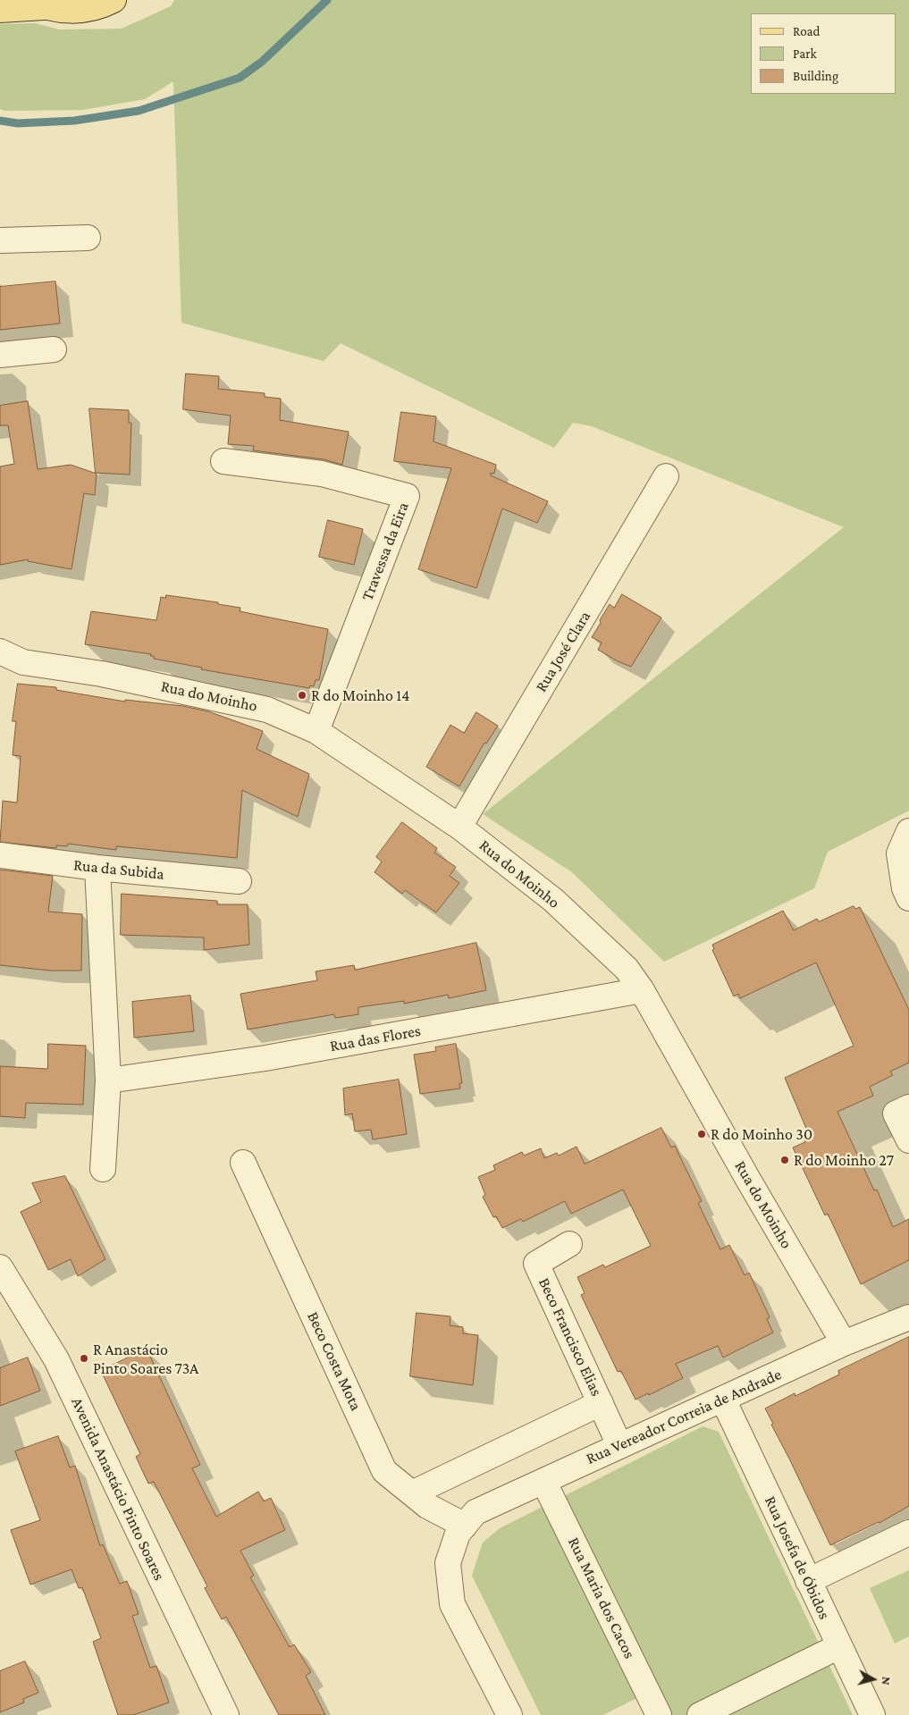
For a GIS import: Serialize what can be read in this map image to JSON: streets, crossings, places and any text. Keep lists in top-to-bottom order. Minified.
{"streets":{"street":["Travessa da Eira","Rua José Clara","Rua do Moinho","Rua da Subida","Rua das Flores","Beco Francisco Elias","Beco Costa Mota","Rua Vereador Correia de Andrade","Avenida Anastácio Pinto Soares","Rua Josefa de Óbidos","Rua Maria dos Cacos"]},"crossings":[["Travessa da Eira","Rua do Moinho"],["Rua José Clara","Rua do Moinho"],["Rua do Moinho","Rua das Flores"],["Rua do Moinho","Rua Vereador Correia de Andrade"],["Beco Francisco Elias","Rua Vereador Correia de Andrade"],["Beco Costa Mota","Rua Vereador Correia de Andrade"],["Rua Vereador Correia de Andrade","Rua Josefa de Óbidos"],["Rua Vereador Correia de Andrade","Rua Maria dos Cacos"]],"places":["R do Moinho 14","R do Moinho 30","R do Moinho 27","R Anastácio Pinto Soares 73A"],"legend":["Road","Park","Building"],"north":"right"}
